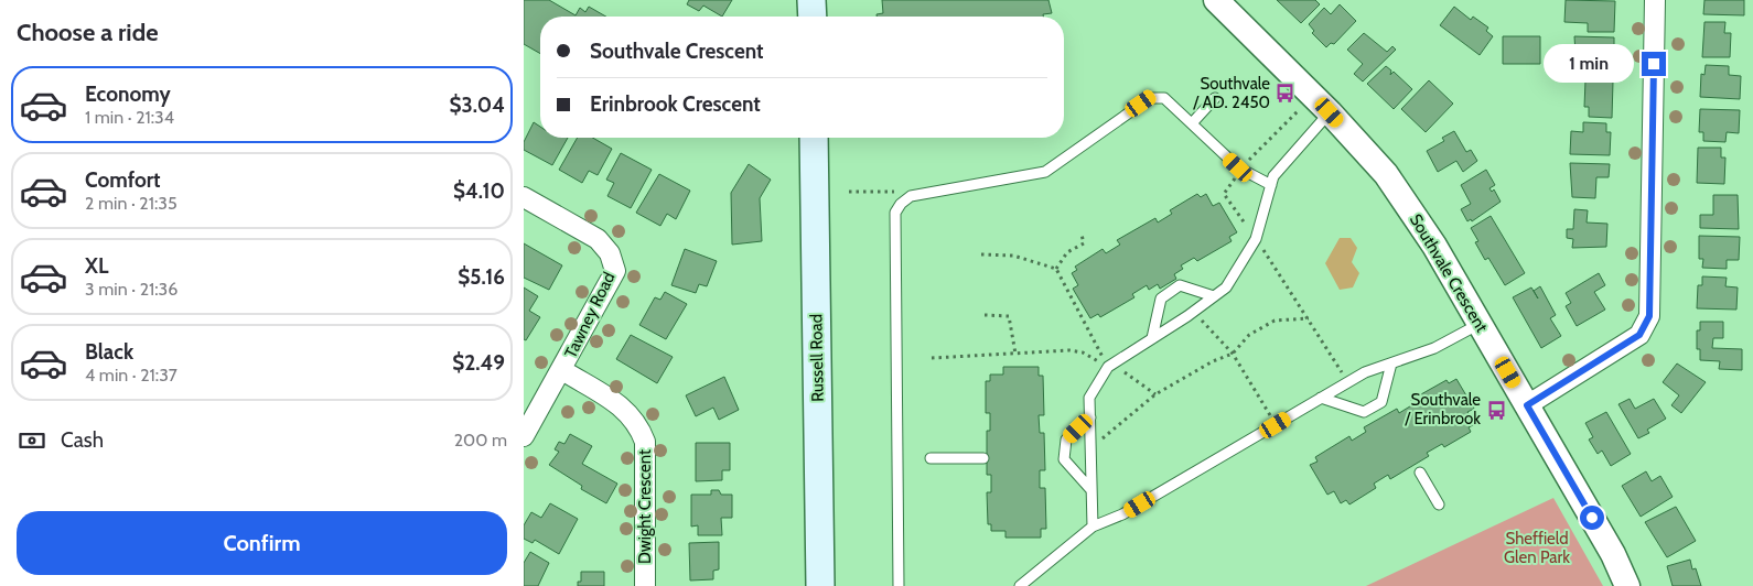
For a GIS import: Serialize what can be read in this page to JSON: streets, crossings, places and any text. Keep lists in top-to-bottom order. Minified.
{"streets":{"main road":["Russell Road"],"street":["Southvale Crescent","Tawney Road","Dwight Crescent"]},"crossings":[["Tawney Road","Dwight Crescent"]],"parks":["Sheffield Glen Park"],"places":{"bus stop":["Southvale / AD. 2450","Southvale / Erinbrook"]},"page":{"heading":"Choose a ride","banner":["Southvale Crescent","Erinbrook Crescent"],"bubble":"1 min","list":[{"name":"Economy","note":"1 min · 21:34","value":"$3.04"},{"name":"Comfort","note":"2 min · 21:35","value":"$4.10"},{"name":"XL","note":"3 min · 21:36","value":"$5.16"},{"name":"Black","note":"4 min · 21:37","value":"$2.49"}],"pay":["Cash","200 m"],"buttons":"Confirm"}}
